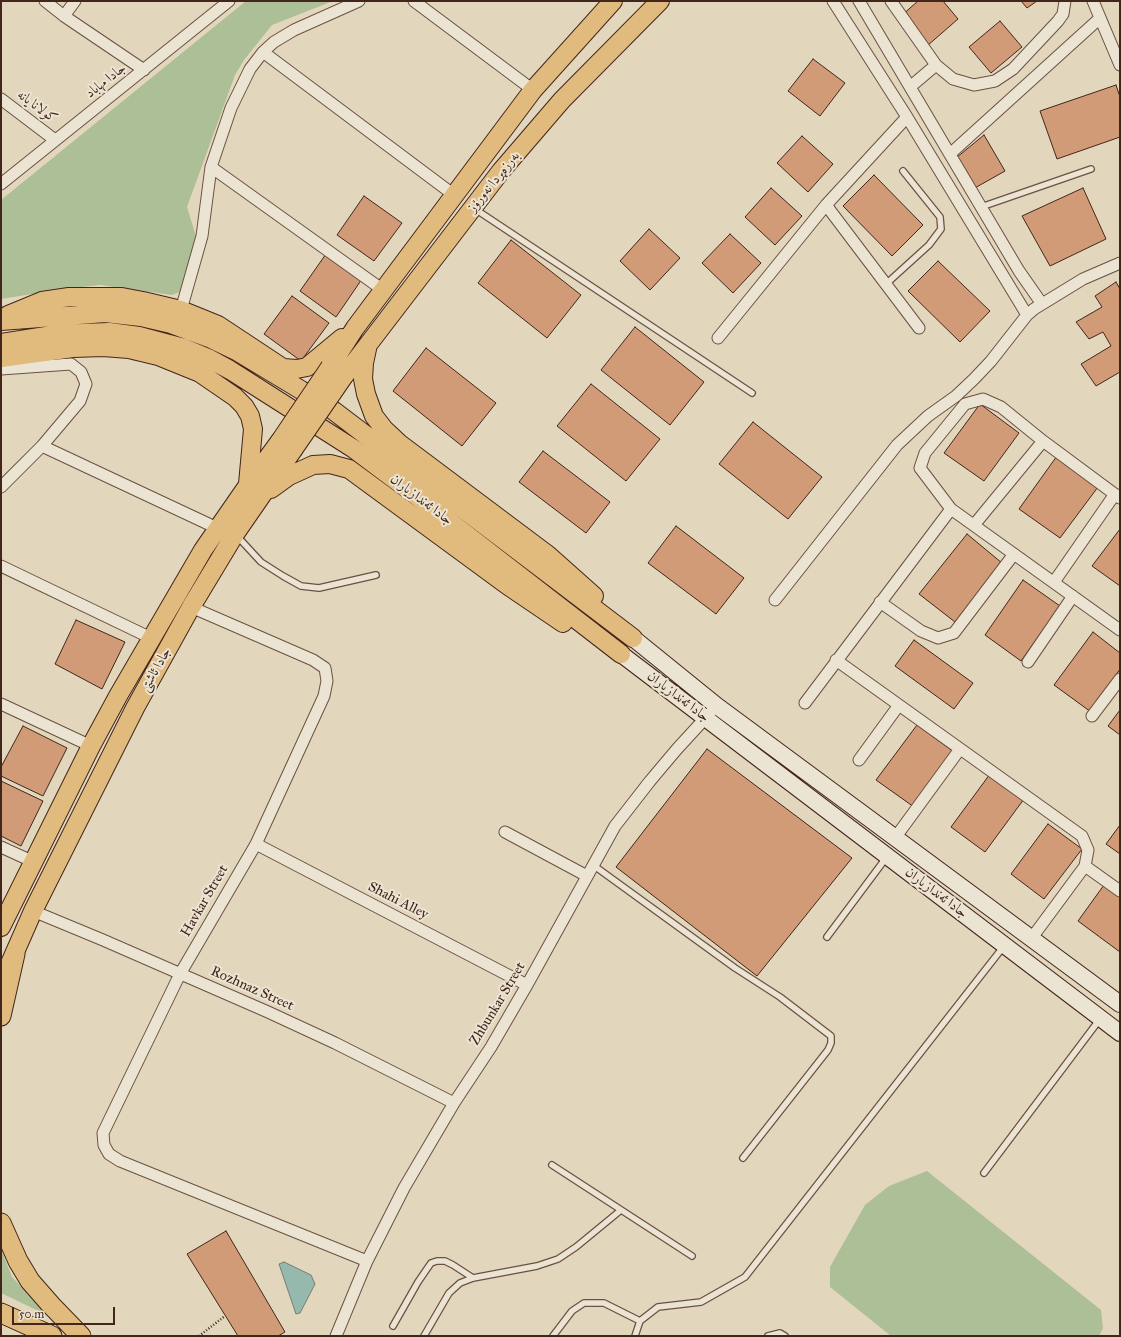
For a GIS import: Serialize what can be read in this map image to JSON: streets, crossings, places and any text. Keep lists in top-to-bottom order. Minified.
{"streets":{"main road":["بەرزەپردا نەورۆز","جادا ئەندازیاران","جادا ئاشتی"],"street":["جادا مهاباد","کولانا یانه","Havkar Street","Shahi Alley","Rozhnaz Street","Zhbunkar Street"]},"crossings":[["جادا مهاباد","کولانا یانه"],["بەرزەپردا نەورۆز","جادا ئاشتی"],["جادا ئەندازیاران","Zhbunkar Street"],["جادا ئاشتی","Havkar Street"],["جادا ئاشتی","Rozhnaz Street"],["Havkar Street","Shahi Alley"],["Havkar Street","Rozhnaz Street"],["Havkar Street","Zhbunkar Street"],["Shahi Alley","Zhbunkar Street"],["Rozhnaz Street","Zhbunkar Street"]],"scale_bar":"50 m"}
